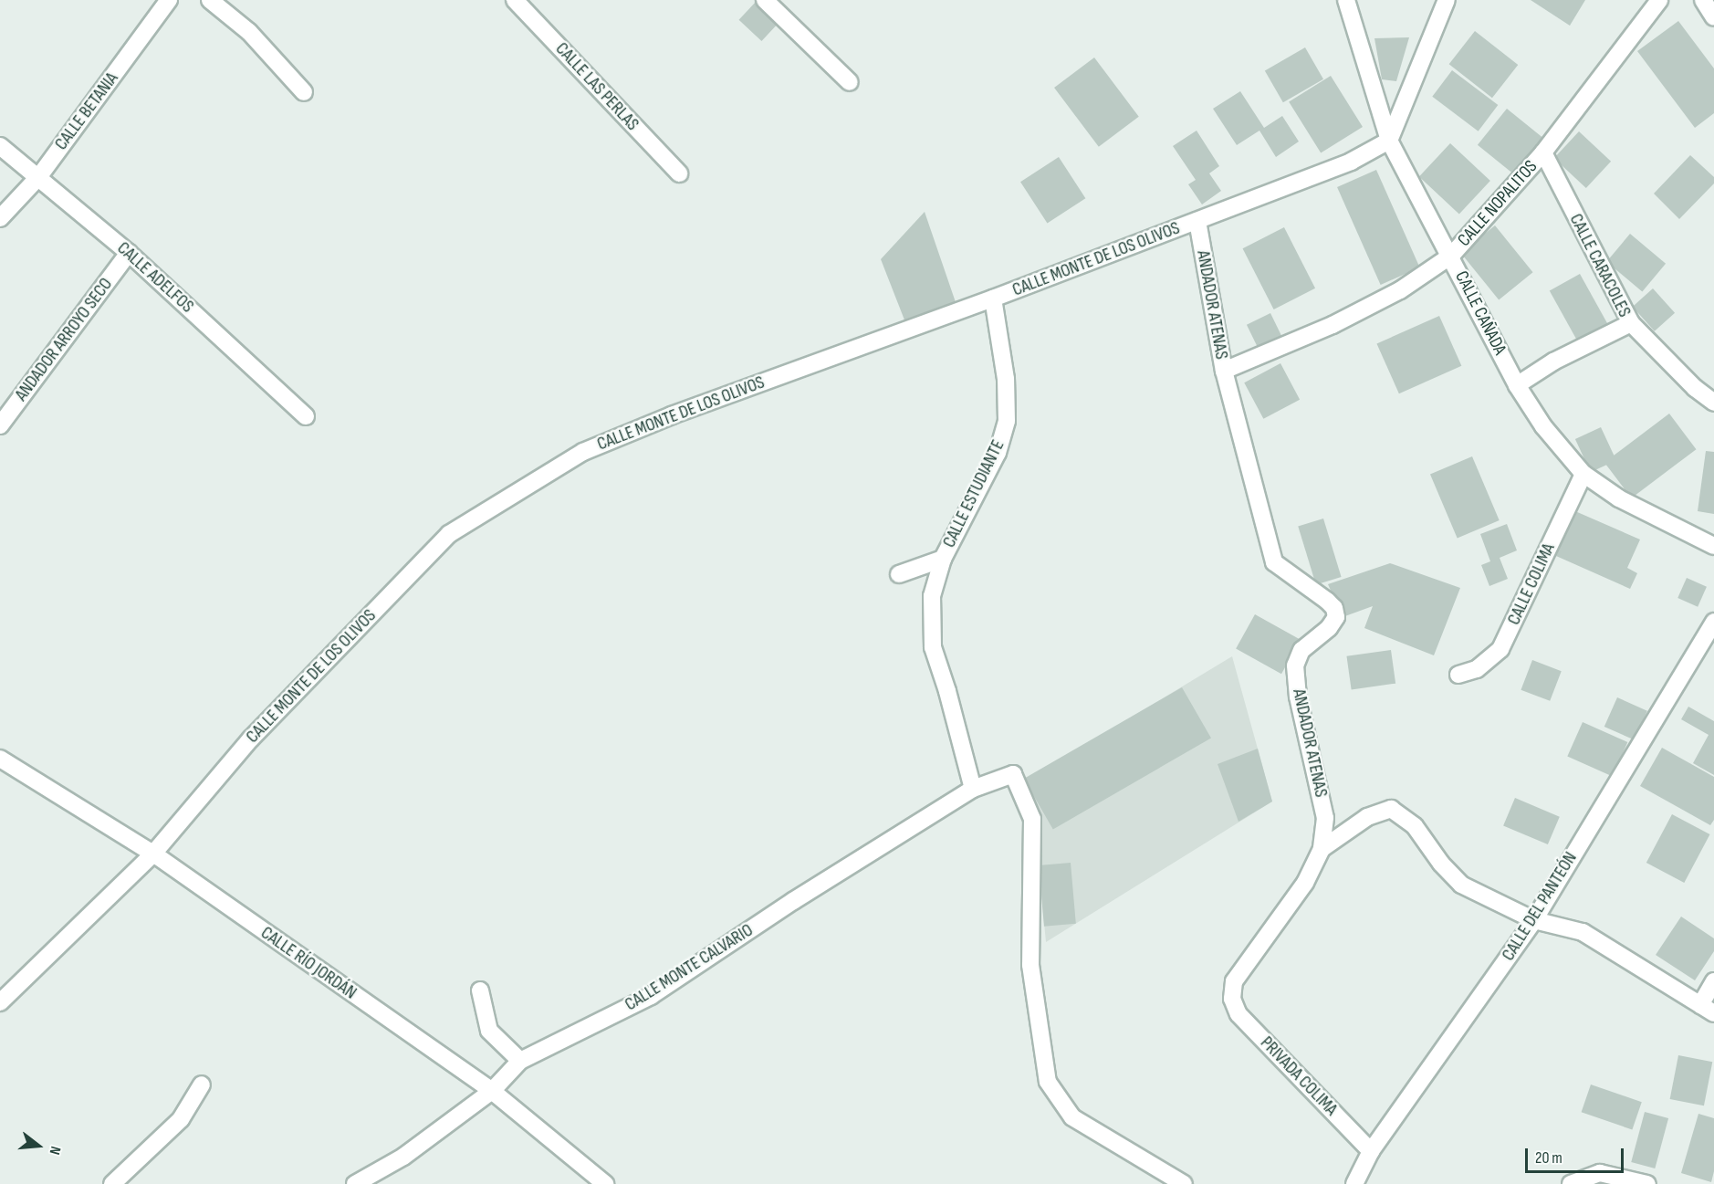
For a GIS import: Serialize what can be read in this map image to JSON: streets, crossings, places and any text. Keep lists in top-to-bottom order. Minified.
{"streets":{"street":["CALLE LAS PERLAS","CALLE BETANIA","CALLE NOPALITOS","CALLE MONTE DE LOS OLIVOS","CALLE CARACOLES","CALLE ADELFOS","ANDADOR ATENAS","CALLE CAÑADA","ANDADOR ARROYO SECO","CALLE ESTUDIANTE","CALLE COLIMA","CALLE DEL PANTEÓN","CALLE RÍO JORDÁN","CALLE MONTE CALVARIO","PRIVADA COLIMA"]},"crossings":[["CALLE BETANIA","CALLE ADELFOS"],["CALLE NOPALITOS","CALLE CARACOLES"],["CALLE NOPALITOS","ANDADOR ATENAS"],["CALLE NOPALITOS","CALLE CAÑADA"],["CALLE MONTE DE LOS OLIVOS","ANDADOR ATENAS"],["CALLE MONTE DE LOS OLIVOS","CALLE CAÑADA"],["CALLE MONTE DE LOS OLIVOS","CALLE ESTUDIANTE"],["CALLE MONTE DE LOS OLIVOS","CALLE RÍO JORDÁN"],["CALLE CARACOLES","CALLE CAÑADA"],["CALLE ADELFOS","ANDADOR ARROYO SECO"],["ANDADOR ATENAS","PRIVADA COLIMA"],["CALLE CAÑADA","CALLE COLIMA"],["CALLE ESTUDIANTE","CALLE MONTE CALVARIO"],["CALLE DEL PANTEÓN","PRIVADA COLIMA"],["CALLE RÍO JORDÁN","CALLE MONTE CALVARIO"]],"scale_bar":"20 m","north":"right"}
